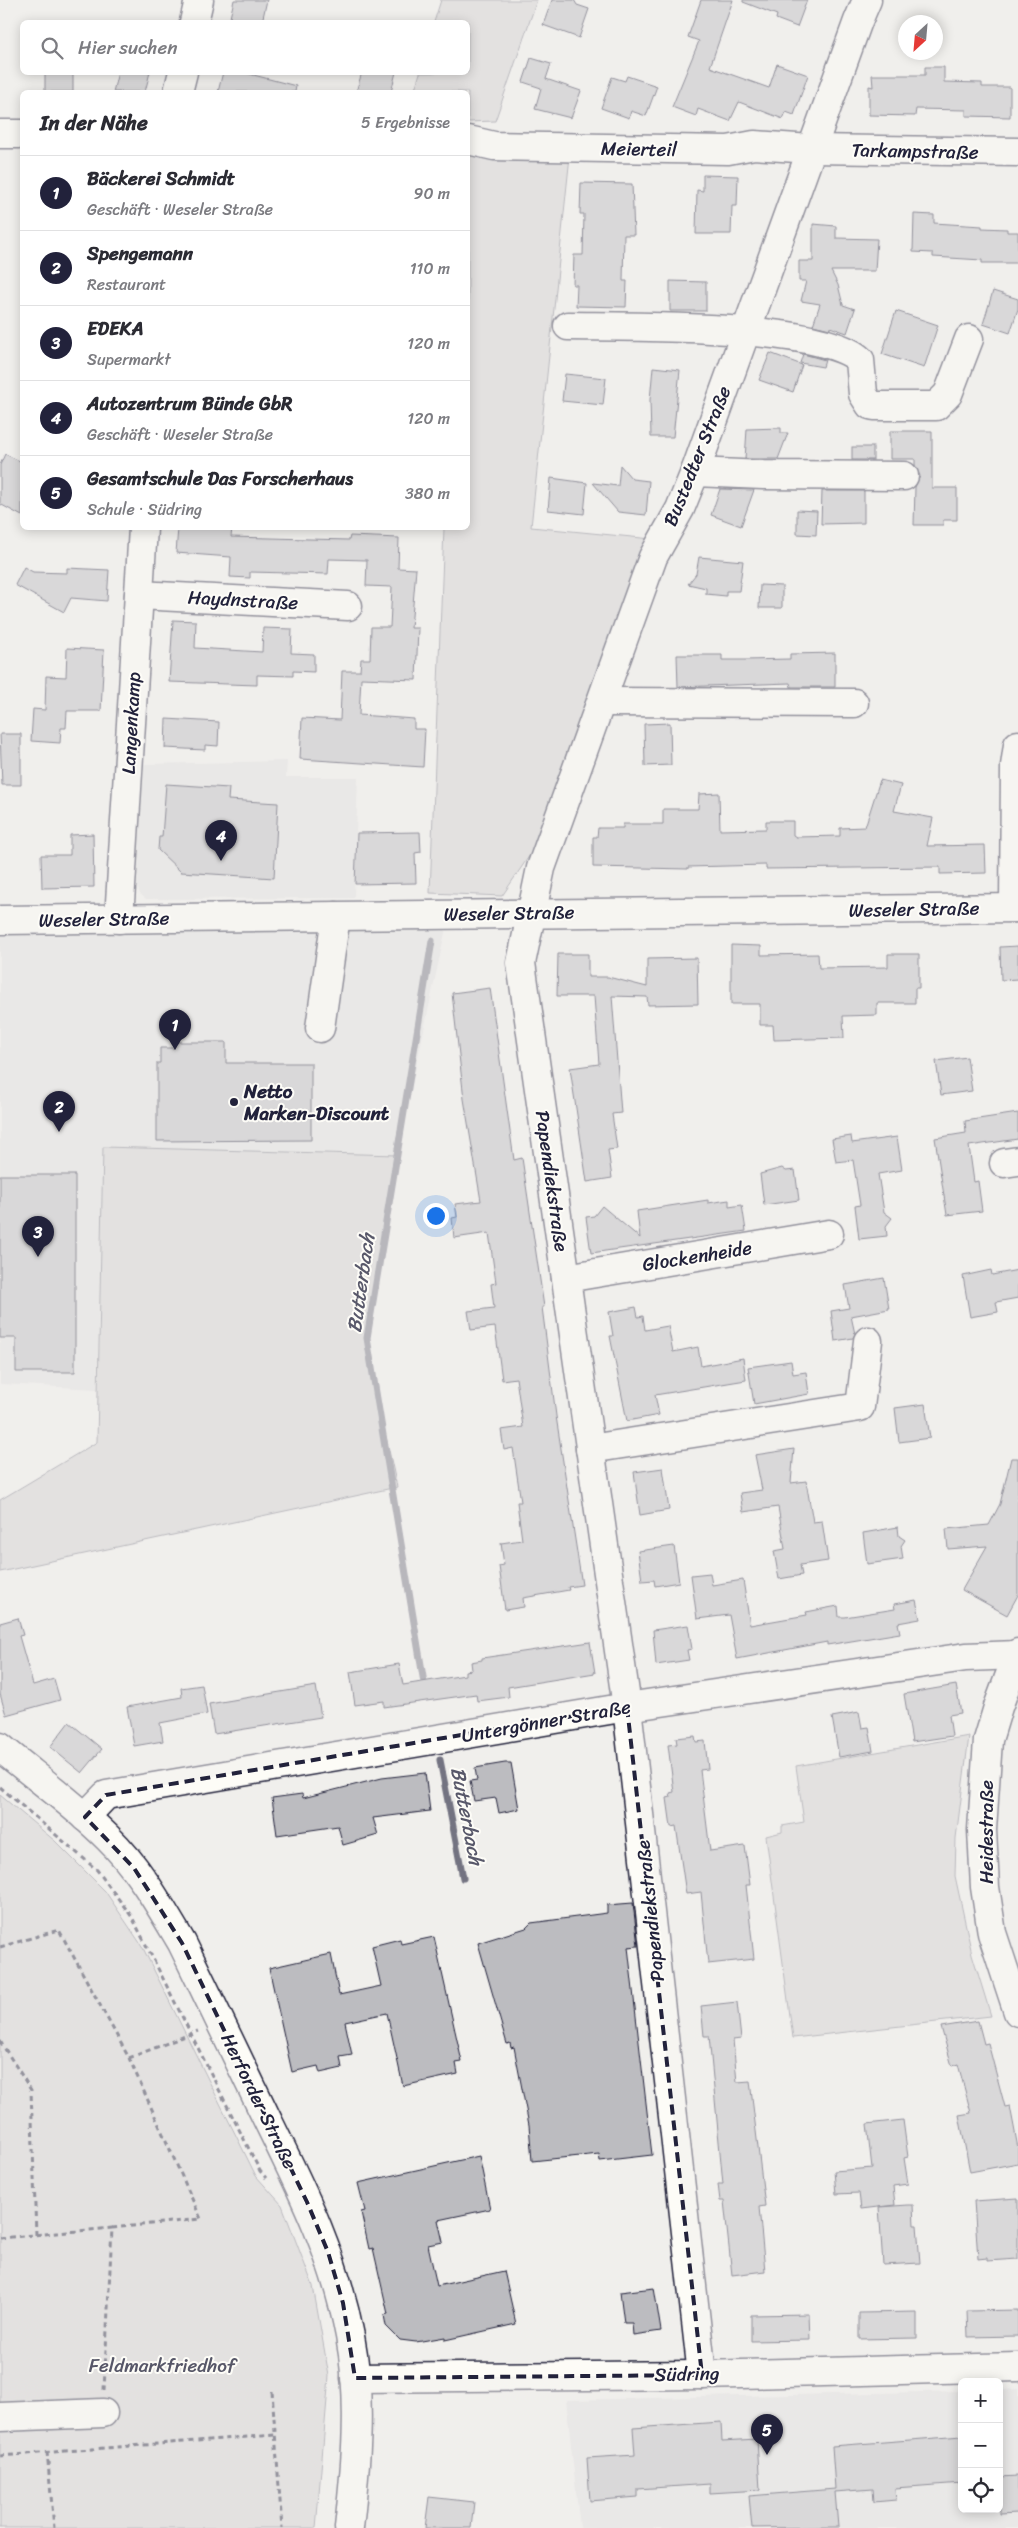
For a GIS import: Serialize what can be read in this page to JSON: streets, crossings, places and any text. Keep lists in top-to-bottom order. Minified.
{"streets":{"street":["Meierteil","Tarkampstraße","Bustedter Straße","Haydnstraße","Langenkamp","Weseler Straße","Papendiekstraße","Glockenheide","Untergönner Straße","Heidestraße","Herforder Straße","Südring"]},"crossings":[["Meierteil","Tarkampstraße"],["Meierteil","Bustedter Straße"],["Tarkampstraße","Bustedter Straße"],["Bustedter Straße","Weseler Straße"],["Bustedter Straße","Papendiekstraße"],["Haydnstraße","Langenkamp"],["Langenkamp","Weseler Straße"],["Weseler Straße","Papendiekstraße"],["Papendiekstraße","Glockenheide"],["Papendiekstraße","Untergönner Straße"],["Papendiekstraße","Südring"],["Untergönner Straße","Heidestraße"],["Untergönner Straße","Herforder Straße"],["Herforder Straße","Südring"]],"water":["Butterbach"],"parks":["Feldmarkfriedhof"],"places":["Netto Marken-Discount"],"north":"bottom left","page":{"search":"Hier suchen","heading":["In der Nähe","5 Ergebnisse"],"list":[{"mark":"1","name":"Bäckerei Schmidt","note":"Geschäft · Weseler Straße","value":"90 m"},{"mark":"2","name":"Spengemann","note":"Restaurant","value":"110 m"},{"mark":"3","name":"EDEKA","note":"Supermarkt","value":"120 m"},{"mark":"4","name":"Autozentrum Bünde GbR","note":"Geschäft · Weseler Straße","value":"120 m"},{"mark":"5","name":"Gesamtschule Das Forscherhaus","note":"Schule · Südring","value":"380 m"}],"pins":["4","1","2","3","5"],"map_buttons":["+","−"]}}
